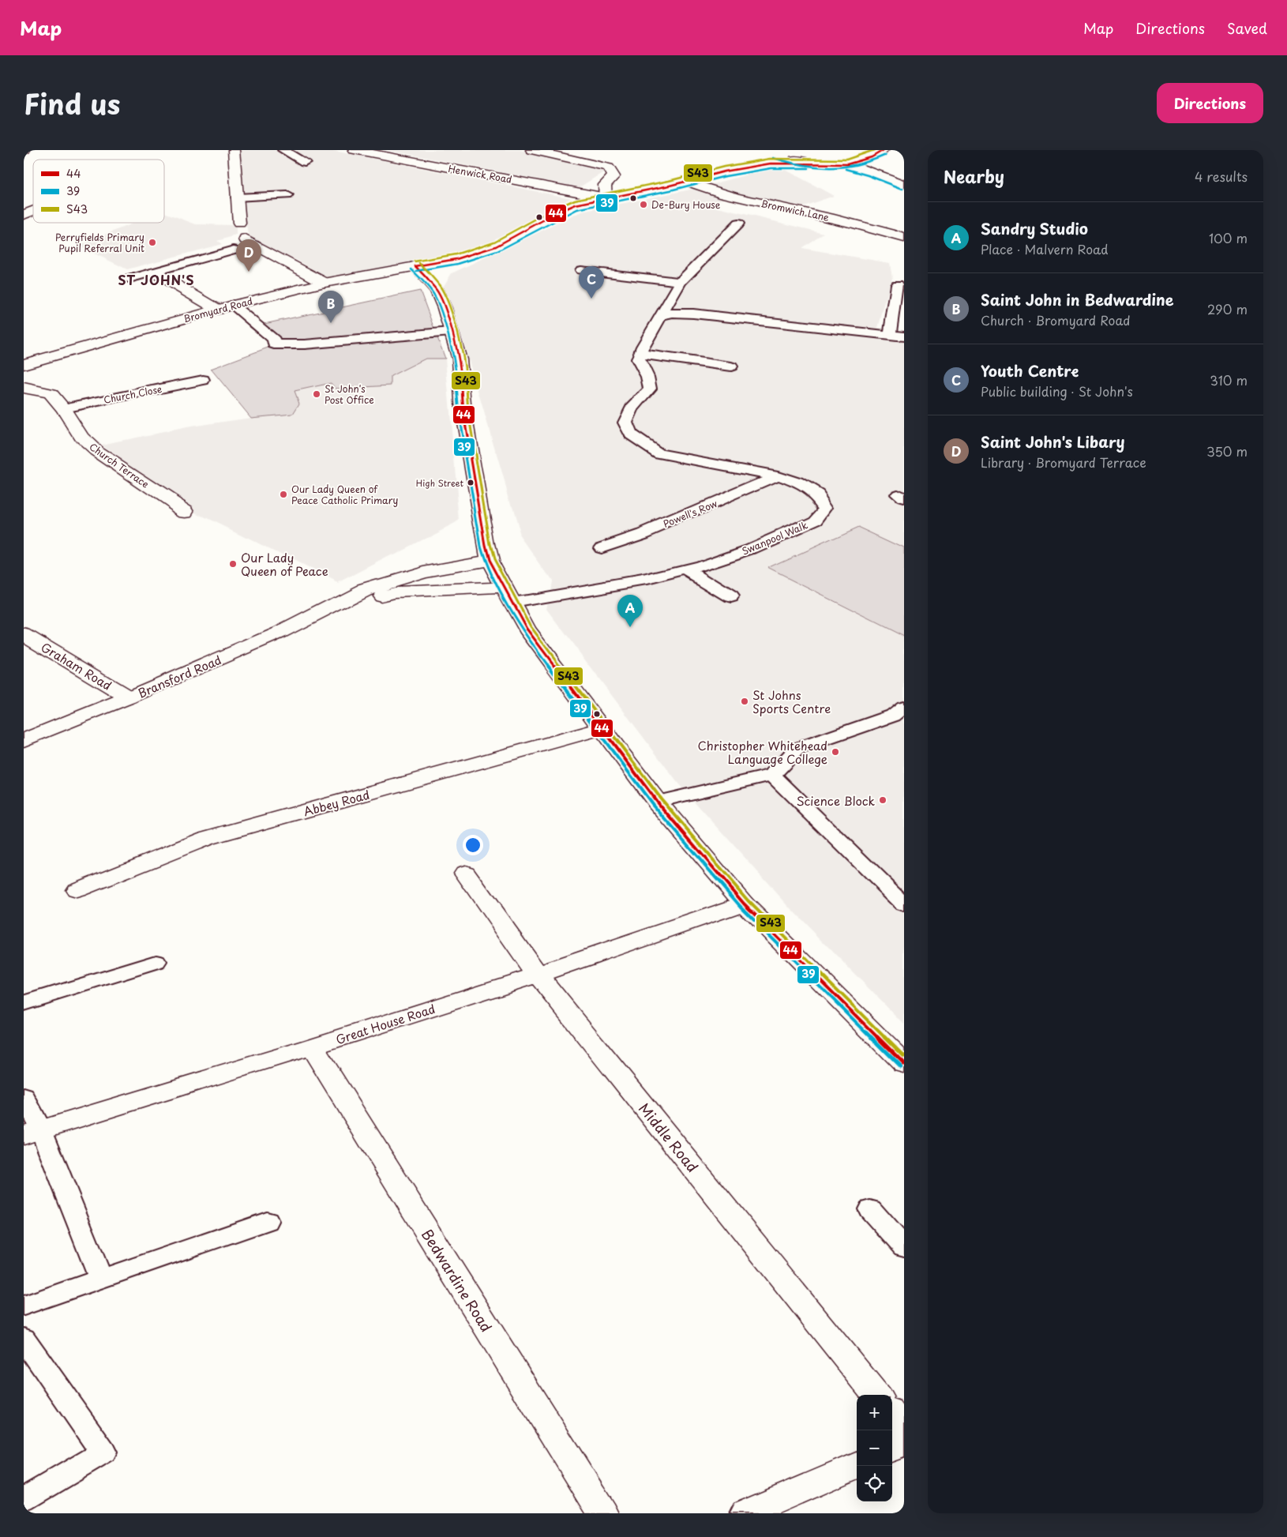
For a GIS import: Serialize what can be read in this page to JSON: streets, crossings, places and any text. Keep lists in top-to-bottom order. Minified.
{"streets":{"main road":["Henwick Road","Bromwich Lane","Bromyard Road","Church Terrace","Graham Road","Bransford Road","Abbey Road","Great House Road","Middle Road","Bedwardine Road"],"lane":["Church Close","Powell's Row","Swanpool Walk"]},"crossings":[["Church Close","Church Terrace"],["Powell's Row","Swanpool Walk"],["Swanpool Walk","Bransford Road"],["Graham Road","Bransford Road"],["Great House Road","Middle Road"],["Great House Road","Bedwardine Road"]],"districts":["ST JOHN'S"],"places":["De-Bury House","Perryfields Primary Pupil Referral Unit","St John's Post Office","High Street","Our Lady Queen of Peace Catholic Primary","Our Lady Queen of Peace","St Johns Sports Centre","Christopher Whitehead Language College","Science Block"],"lines":["transit line 44","transit line S43","transit line 39"],"legend":["44","39","S43"],"page":{"header":"Map","nav":["Map","Directions","Saved"],"title":"Find us","buttons":"Directions","heading":["Nearby","4 results"],"list":[{"mark":"A","name":"Sandry Studio","note":"Place · Malvern Road","value":"100 m"},{"mark":"B","name":"Saint John in Bedwardine","note":"Church · Bromyard Road","value":"290 m"},{"mark":"C","name":"Youth Centre","note":"Public building · St John's","value":"310 m"},{"mark":"D","name":"Saint John's Libary","note":"Library · Bromyard Terrace","value":"350 m"}],"pins":["D","C","B","A"],"map_buttons":["+","−"]}}
